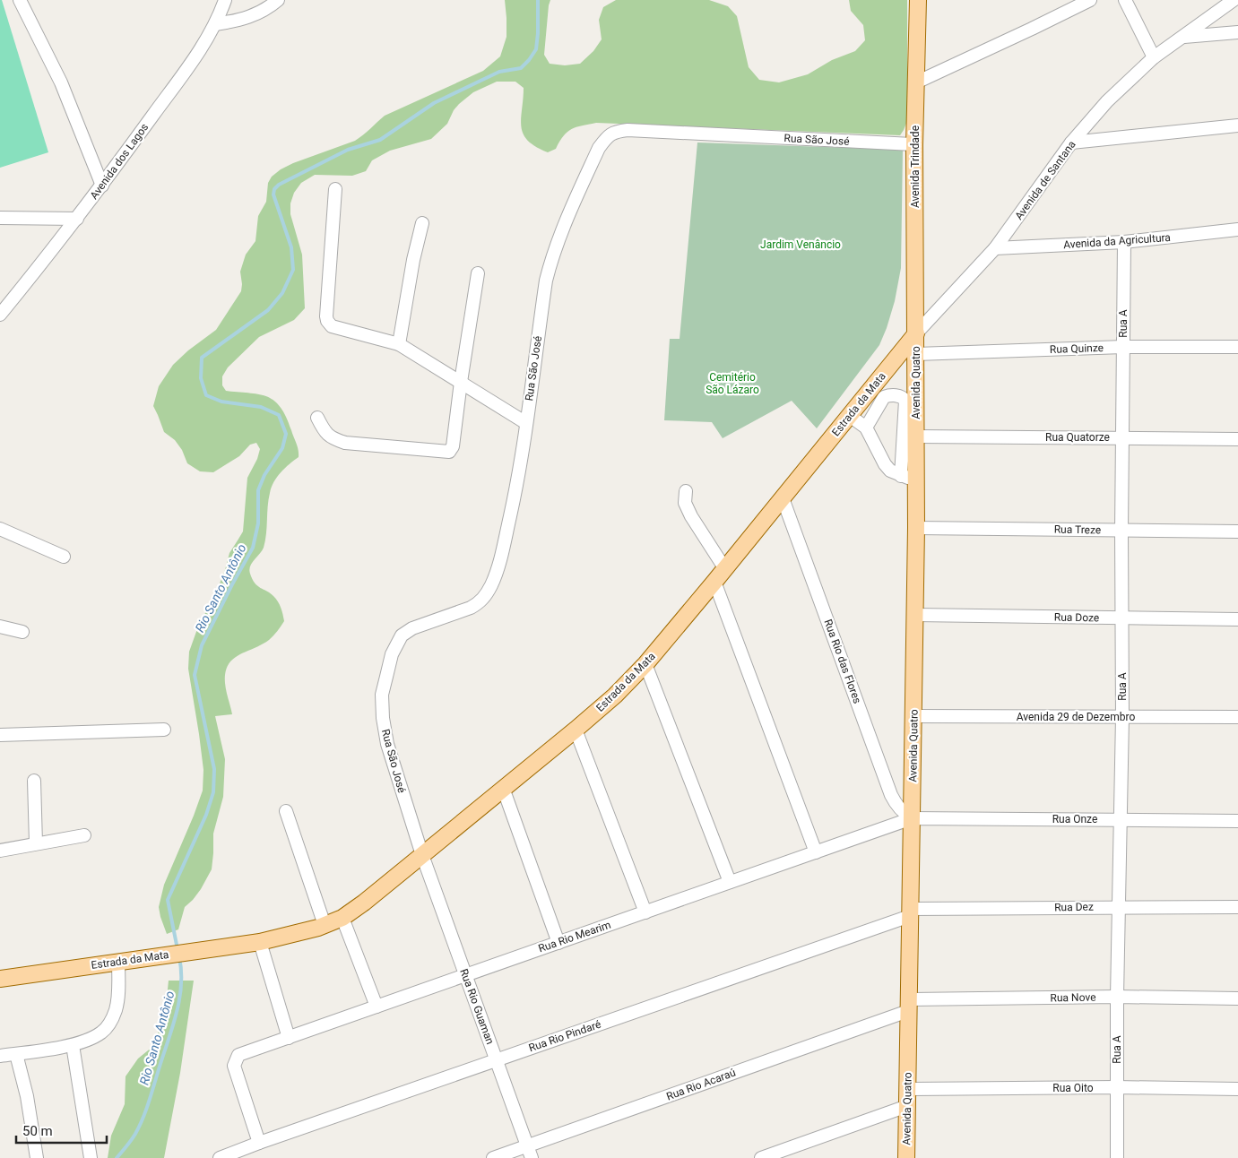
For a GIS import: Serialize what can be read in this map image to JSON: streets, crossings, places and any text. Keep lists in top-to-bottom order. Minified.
{"streets":{"main road":["Avenida Trindade","Avenida Quatro","Estrada da Mata"],"street":["Rua São José","Avenida dos Lagos","Avenida de Santana","Avenida da Agricultura","Rua A","Rua Quinze","Rua Quatorze","Rua Treze","Rua Doze","Rua Rio das Flores","Avenida 29 de Dezembro","Rua Onze","Rua Dez","Rua Rio Mearim","Rua Nove","Rua Rio Guaman","Rua Rio Pindaré","Rua Rio Acaraú","Rua Oito"]},"crossings":[["Rua São José","Avenida Trindade"],["Rua São José","Estrada da Mata"],["Rua São José","Rua Rio Guaman"],["Avenida Trindade","Avenida de Santana"],["Avenida Trindade","Avenida Quatro"],["Avenida Trindade","Estrada da Mata"],["Avenida de Santana","Avenida da Agricultura"],["Avenida de Santana","Avenida Quatro"],["Avenida de Santana","Estrada da Mata"],["Avenida da Agricultura","Rua A"],["Rua A","Rua Quinze"],["Rua A","Rua Quatorze"],["Rua A","Rua Treze"],["Rua A","Rua Doze"],["Rua A","Avenida 29 de Dezembro"],["Rua A","Rua Onze"],["Rua A","Rua Dez"],["Rua A","Rua Nove"],["Rua A","Rua Oito"],["Rua Quinze","Avenida Quatro"],["Avenida Quatro","Estrada da Mata"],["Avenida Quatro","Rua Quatorze"],["Avenida Quatro","Rua Treze"],["Avenida Quatro","Rua Doze"],["Avenida Quatro","Rua Rio das Flores"],["Avenida Quatro","Avenida 29 de Dezembro"],["Avenida Quatro","Rua Onze"],["Avenida Quatro","Rua Dez"],["Avenida Quatro","Rua Rio Mearim"],["Avenida Quatro","Rua Nove"],["Avenida Quatro","Rua Rio Pindaré"],["Avenida Quatro","Rua Rio Acaraú"],["Avenida Quatro","Rua Oito"],["Estrada da Mata","Rua Rio das Flores"],["Estrada da Mata","Rua Rio Guaman"],["Rua Rio das Flores","Rua Onze"],["Rua Rio das Flores","Rua Rio Mearim"],["Rua Onze","Rua Rio Mearim"],["Rua Dez","Rua Rio Pindaré"],["Rua Rio Mearim","Rua Rio Guaman"],["Rua Rio Mearim","Rua Rio Pindaré"],["Rua Nove","Rua Rio Acaraú"],["Rua Rio Guaman","Rua Rio Pindaré"],["Rua Rio Guaman","Rua Rio Acaraú"]],"water":["Rio Santo Antônio"],"parks":["Jardim Venâncio","Cemitério São Lázaro"],"scale_bar":"50 m"}
